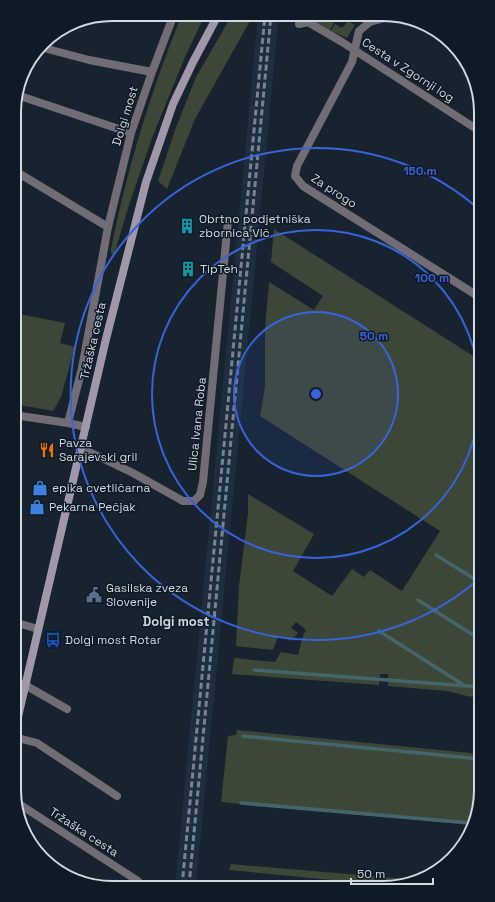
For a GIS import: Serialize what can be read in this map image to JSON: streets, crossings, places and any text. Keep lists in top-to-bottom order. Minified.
{"streets":{"main road":["Tržaška cesta"],"street":["Cesta v Zgornji log","Dolgi most","Za progo","Ulica Ivana Roba"]},"crossings":[["Cesta v Zgornji log","Za progo"],["Tržaška cesta","Ulica Ivana Roba"]],"districts":["Dolgi most"],"places":{"building":["Obrtno podjetniška zbornica Vič","TipTeh"],"restaurant":["Pavza Sarajevski gril"],"shop":["epika cvetličarna","Pekarna Pečjak"],"public building":["Gasilska zveza Slovenije"],"bus stop":["Dolgi most Rotar"]},"scale_bar":"50 m","rings":["150 m","100 m","50 m"]}
